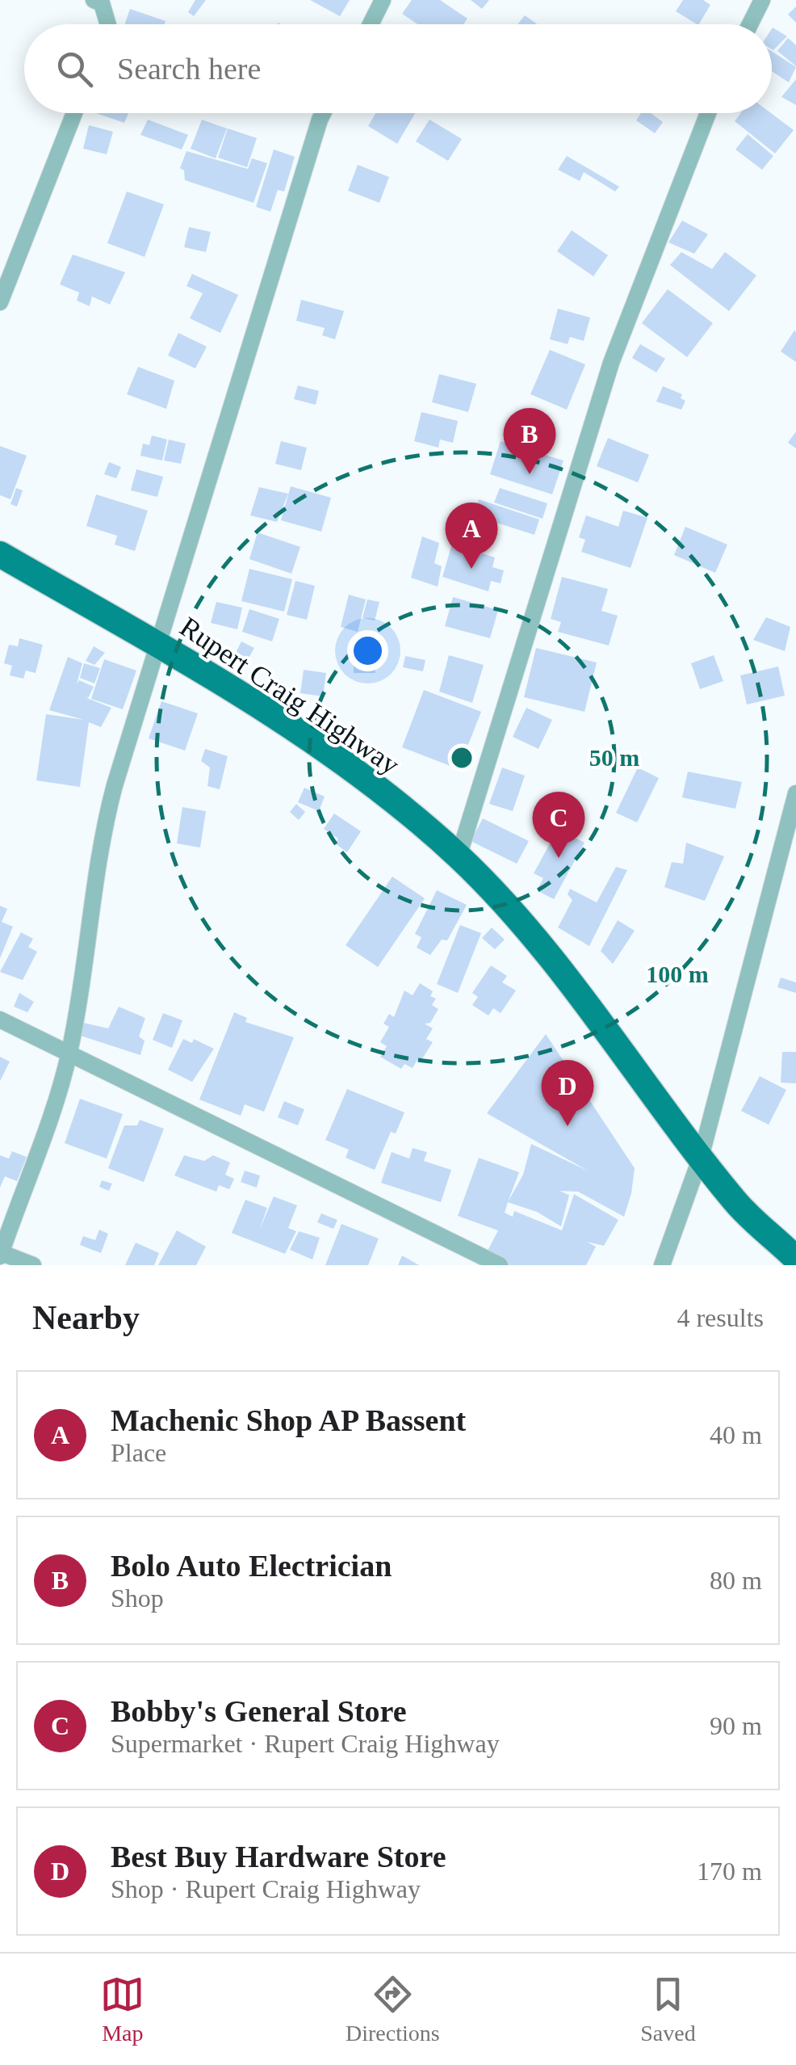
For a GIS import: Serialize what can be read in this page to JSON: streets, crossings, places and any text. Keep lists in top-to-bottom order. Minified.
{"streets":{"main road":["Rupert Craig Highway"]},"page":{"search":"Search here","pins":["B","A","C","D"],"heading":["Nearby","4 results"],"list":[{"mark":"A","name":"Machenic Shop AP Bassent","note":"Place","value":"40 m"},{"mark":"B","name":"Bolo Auto Electrician","note":"Shop","value":"80 m"},{"mark":"C","name":"Bobby's General Store","note":"Supermarket · Rupert Craig Highway","value":"90 m"},{"mark":"D","name":"Best Buy Hardware Store","note":"Shop · Rupert Craig Highway","value":"170 m"}],"nav":["Map","Directions","Saved"]},"rings":["50 m","100 m"]}
